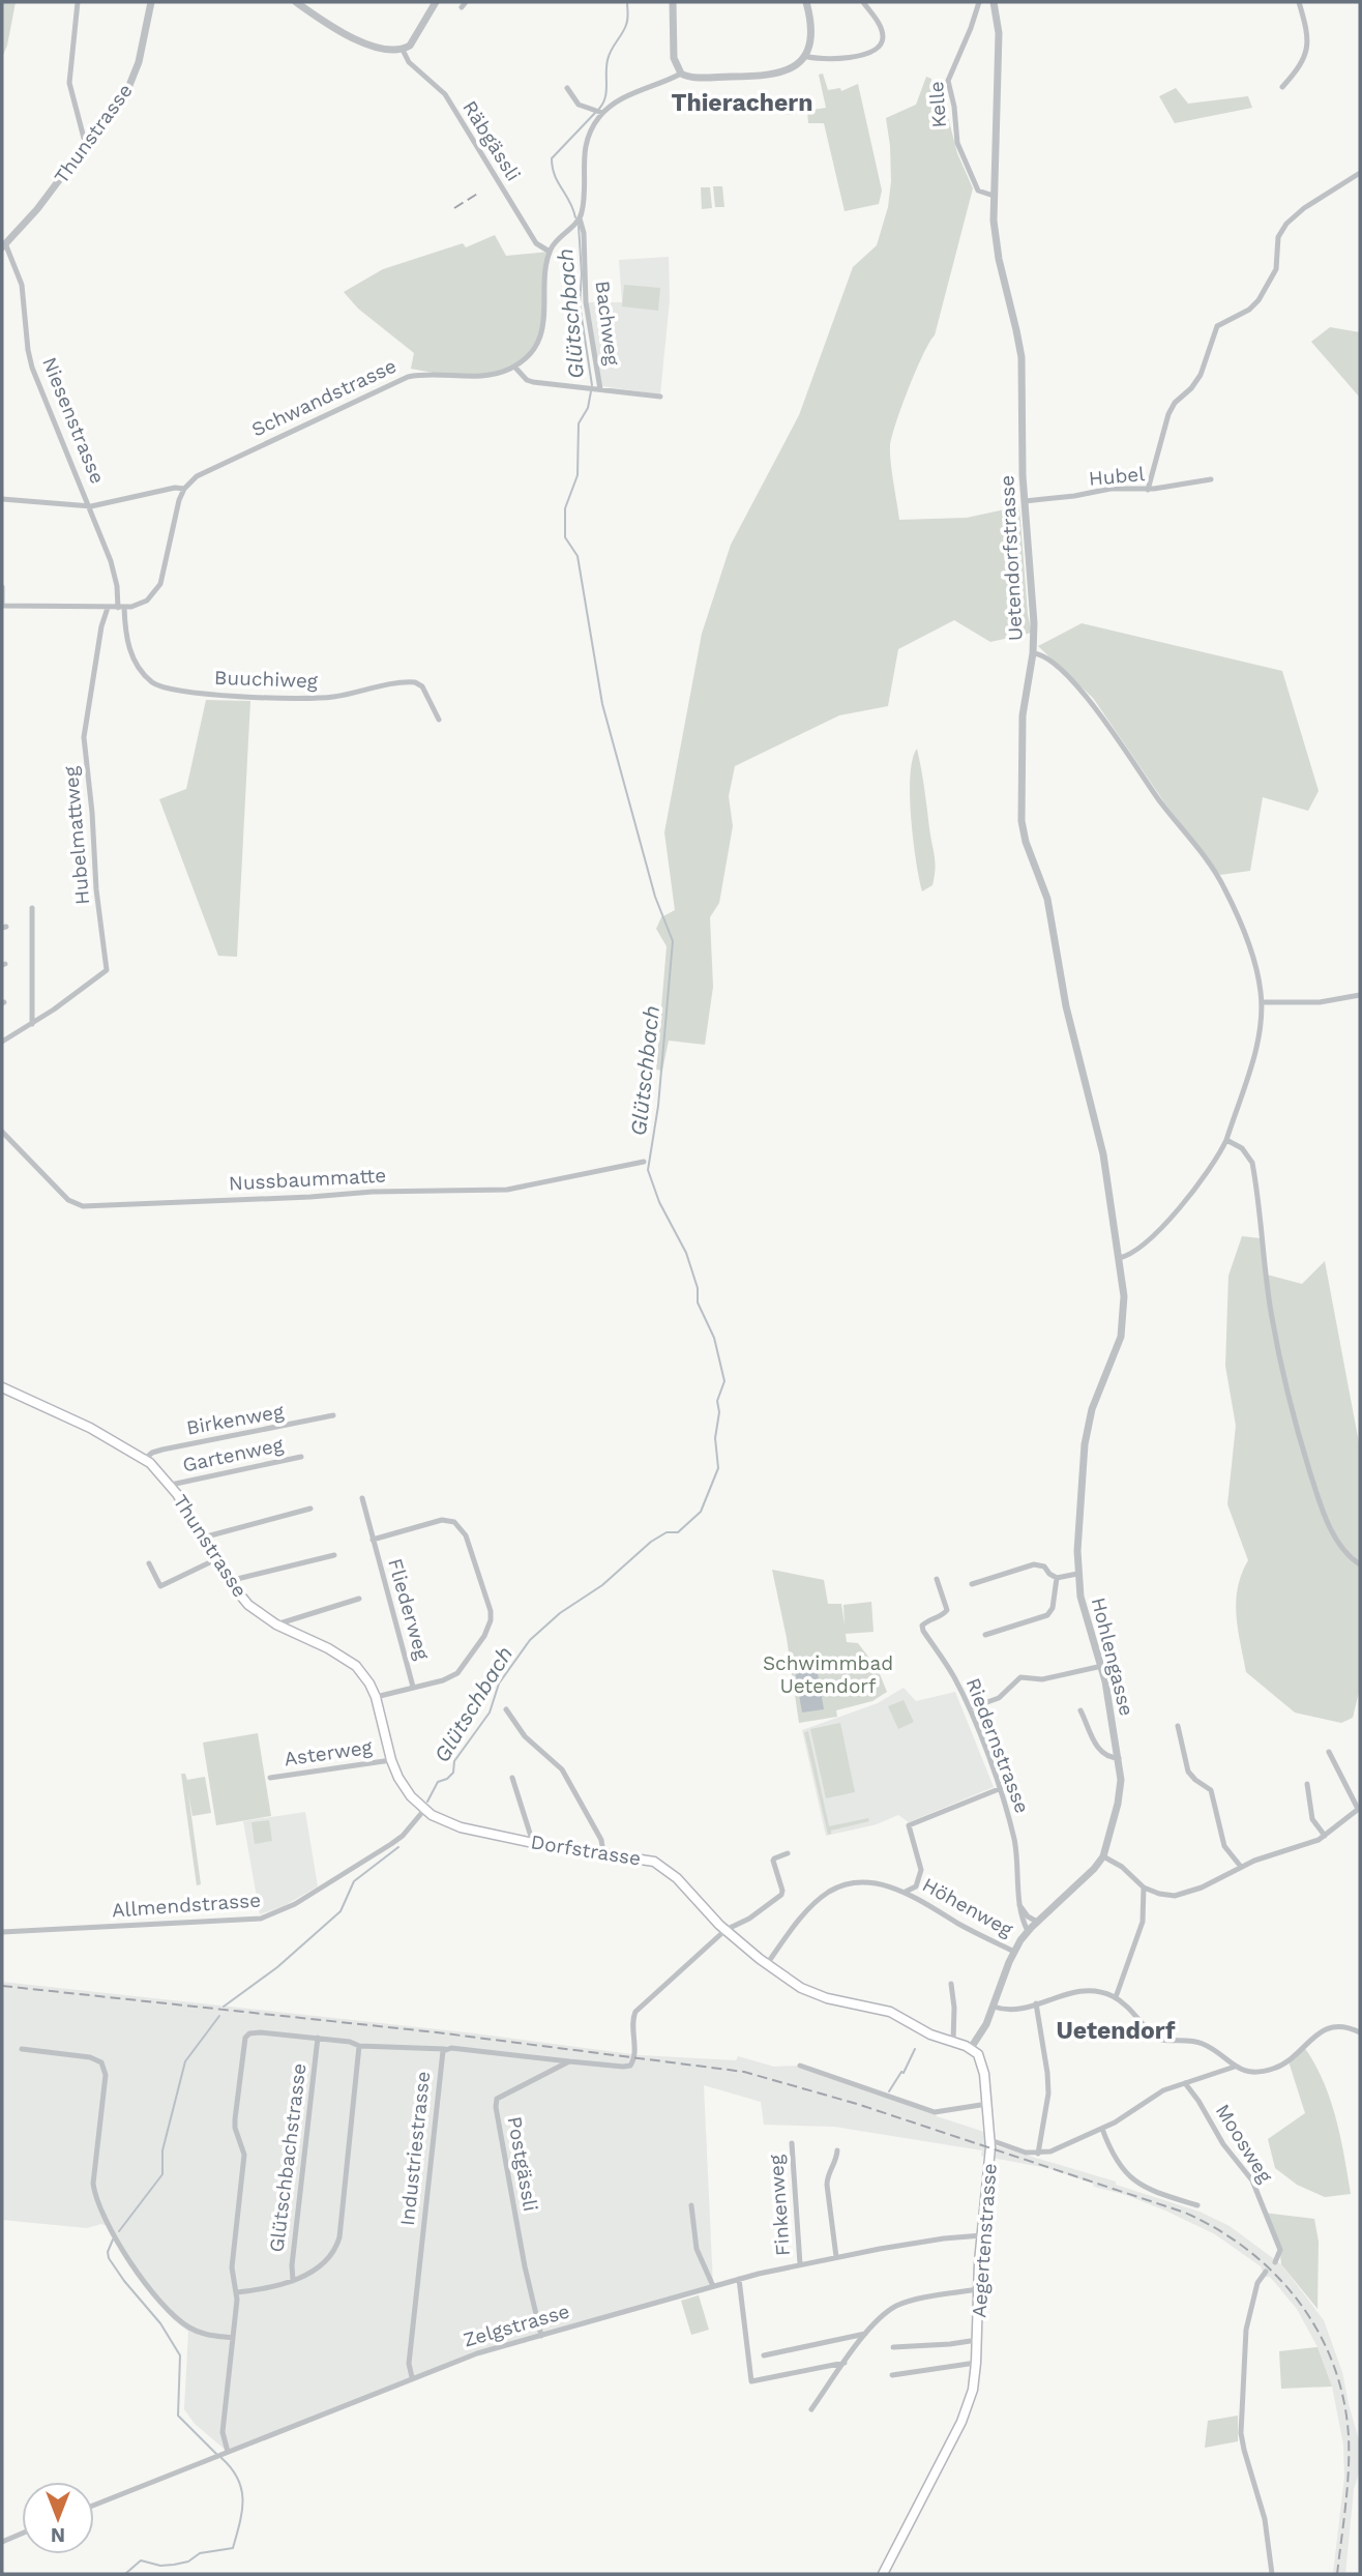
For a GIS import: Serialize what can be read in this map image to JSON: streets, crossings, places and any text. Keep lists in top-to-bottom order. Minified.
{"streets":{"main road":["Thunstrasse","Dorfstrasse","Aegertenstrasse"],"street":["Kelle","Räbgässli","Bachweg","Schwandstrasse","Niesenstrasse","Hubel","Uetendorfstrasse","Buuchiweg","Hubelmattweg","Nussbaummatte","Birkenweg","Gartenweg","Fliederweg","Hohlengasse","Riedernstrasse","Asterweg","Allmendstrasse","Höhenweg","Moosweg","Industriestrasse","Glütschbachstrasse","Postgässli","Finkenweg","Zelgstrasse"]},"crossings":[["Kelle","Uetendorfstrasse"],["Thunstrasse","Niesenstrasse"],["Thunstrasse","Birkenweg"],["Thunstrasse","Gartenweg"],["Thunstrasse","Fliederweg"],["Thunstrasse","Asterweg"],["Thunstrasse","Dorfstrasse"],["Thunstrasse","Allmendstrasse"],["Niesenstrasse","Buuchiweg"],["Hubel","Uetendorfstrasse"],["Uetendorfstrasse","Hohlengasse"],["Hohlengasse","Riedernstrasse"],["Hohlengasse","Dorfstrasse"],["Hohlengasse","Höhenweg"],["Dorfstrasse","Allmendstrasse"],["Dorfstrasse","Höhenweg"],["Industriestrasse","Glütschbachstrasse"],["Industriestrasse","Postgässli"],["Industriestrasse","Zelgstrasse"],["Glütschbachstrasse","Zelgstrasse"],["Postgässli","Zelgstrasse"],["Finkenweg","Zelgstrasse"],["Aegertenstrasse","Zelgstrasse"]],"districts":["Thierachern","Uetendorf"],"water":["Glütschbach"],"parks":["Schwimmbad Uetendorf"],"north":"bottom"}
